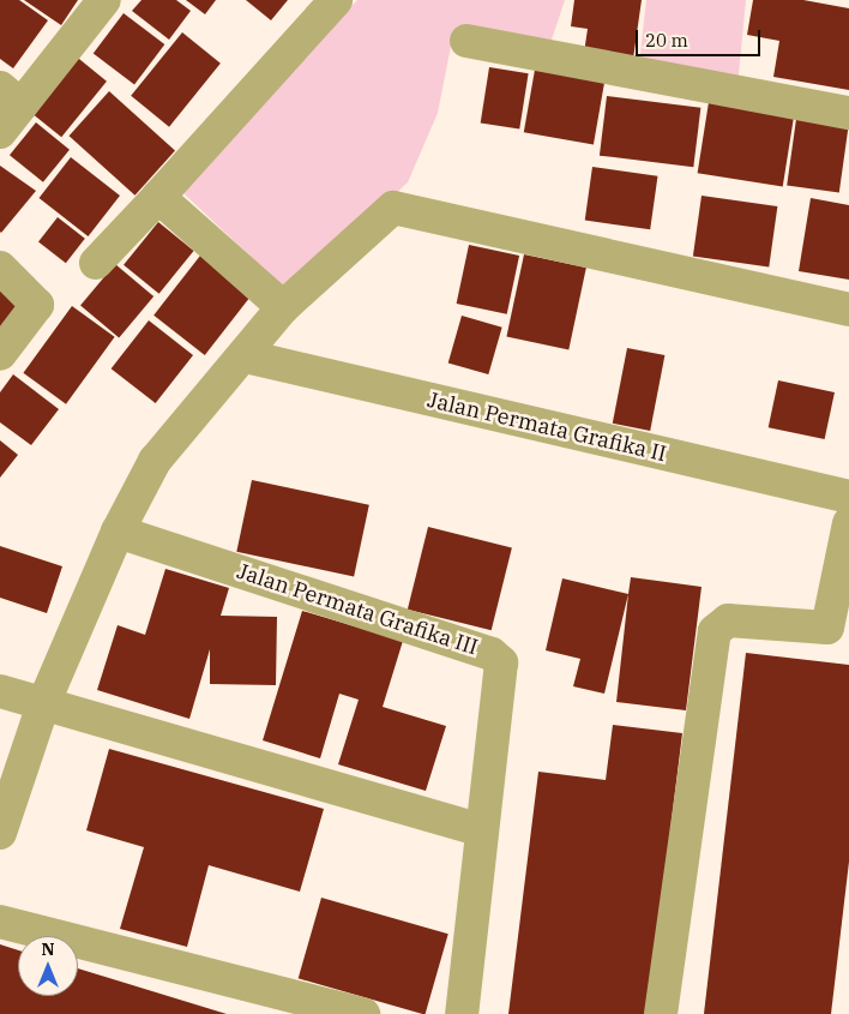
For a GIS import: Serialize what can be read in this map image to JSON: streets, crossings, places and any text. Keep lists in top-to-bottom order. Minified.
{"streets":{"street":["Jalan Permata Grafika II","Jalan Permata Grafika III"]},"scale_bar":"20 m","north":"top"}
